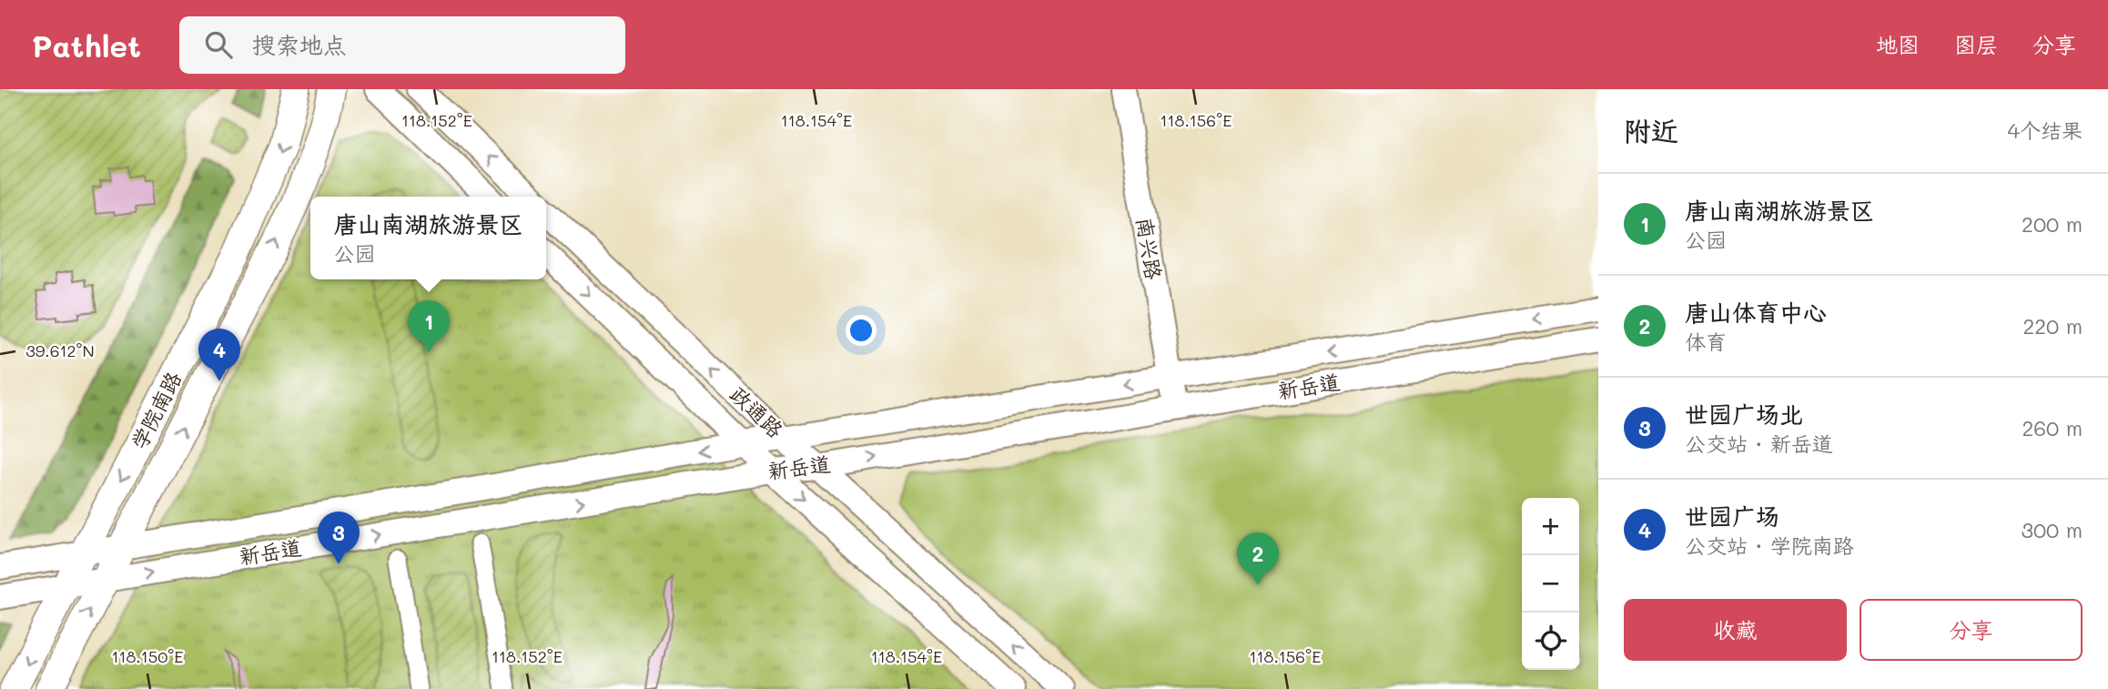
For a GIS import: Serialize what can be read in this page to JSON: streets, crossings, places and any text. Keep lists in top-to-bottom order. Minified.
{"streets":{"main road":["南兴路","新岳道","学院南路","政通路"]},"crossings":[["南兴路","新岳道"],["新岳道","学院南路"],["新岳道","政通路"]],"page":{"header":"Pathlet","search":"搜索地点","nav":["地图","图层","分享"],"heading":["附近","4个结果"],"list":[{"mark":"1","name":"唐山南湖旅游景区","note":"公园","value":"200 m"},{"mark":"2","name":"唐山体育中心","note":"体育","value":"220 m"},{"mark":"3","name":"世园广场北","note":"公交站 · 新岳道","value":"260 m"},{"mark":"4","name":"世园广场","note":"公交站 · 学院南路","value":"300 m"}],"popup":["唐山南湖旅游景区","公园"],"pins":["1","4","3","2"],"map_buttons":["+","−"],"buttons":["收藏","分享"]},"coordinates":["118.152°E","118.154°E","118.156°E","39.612°N","118.150°E"]}
